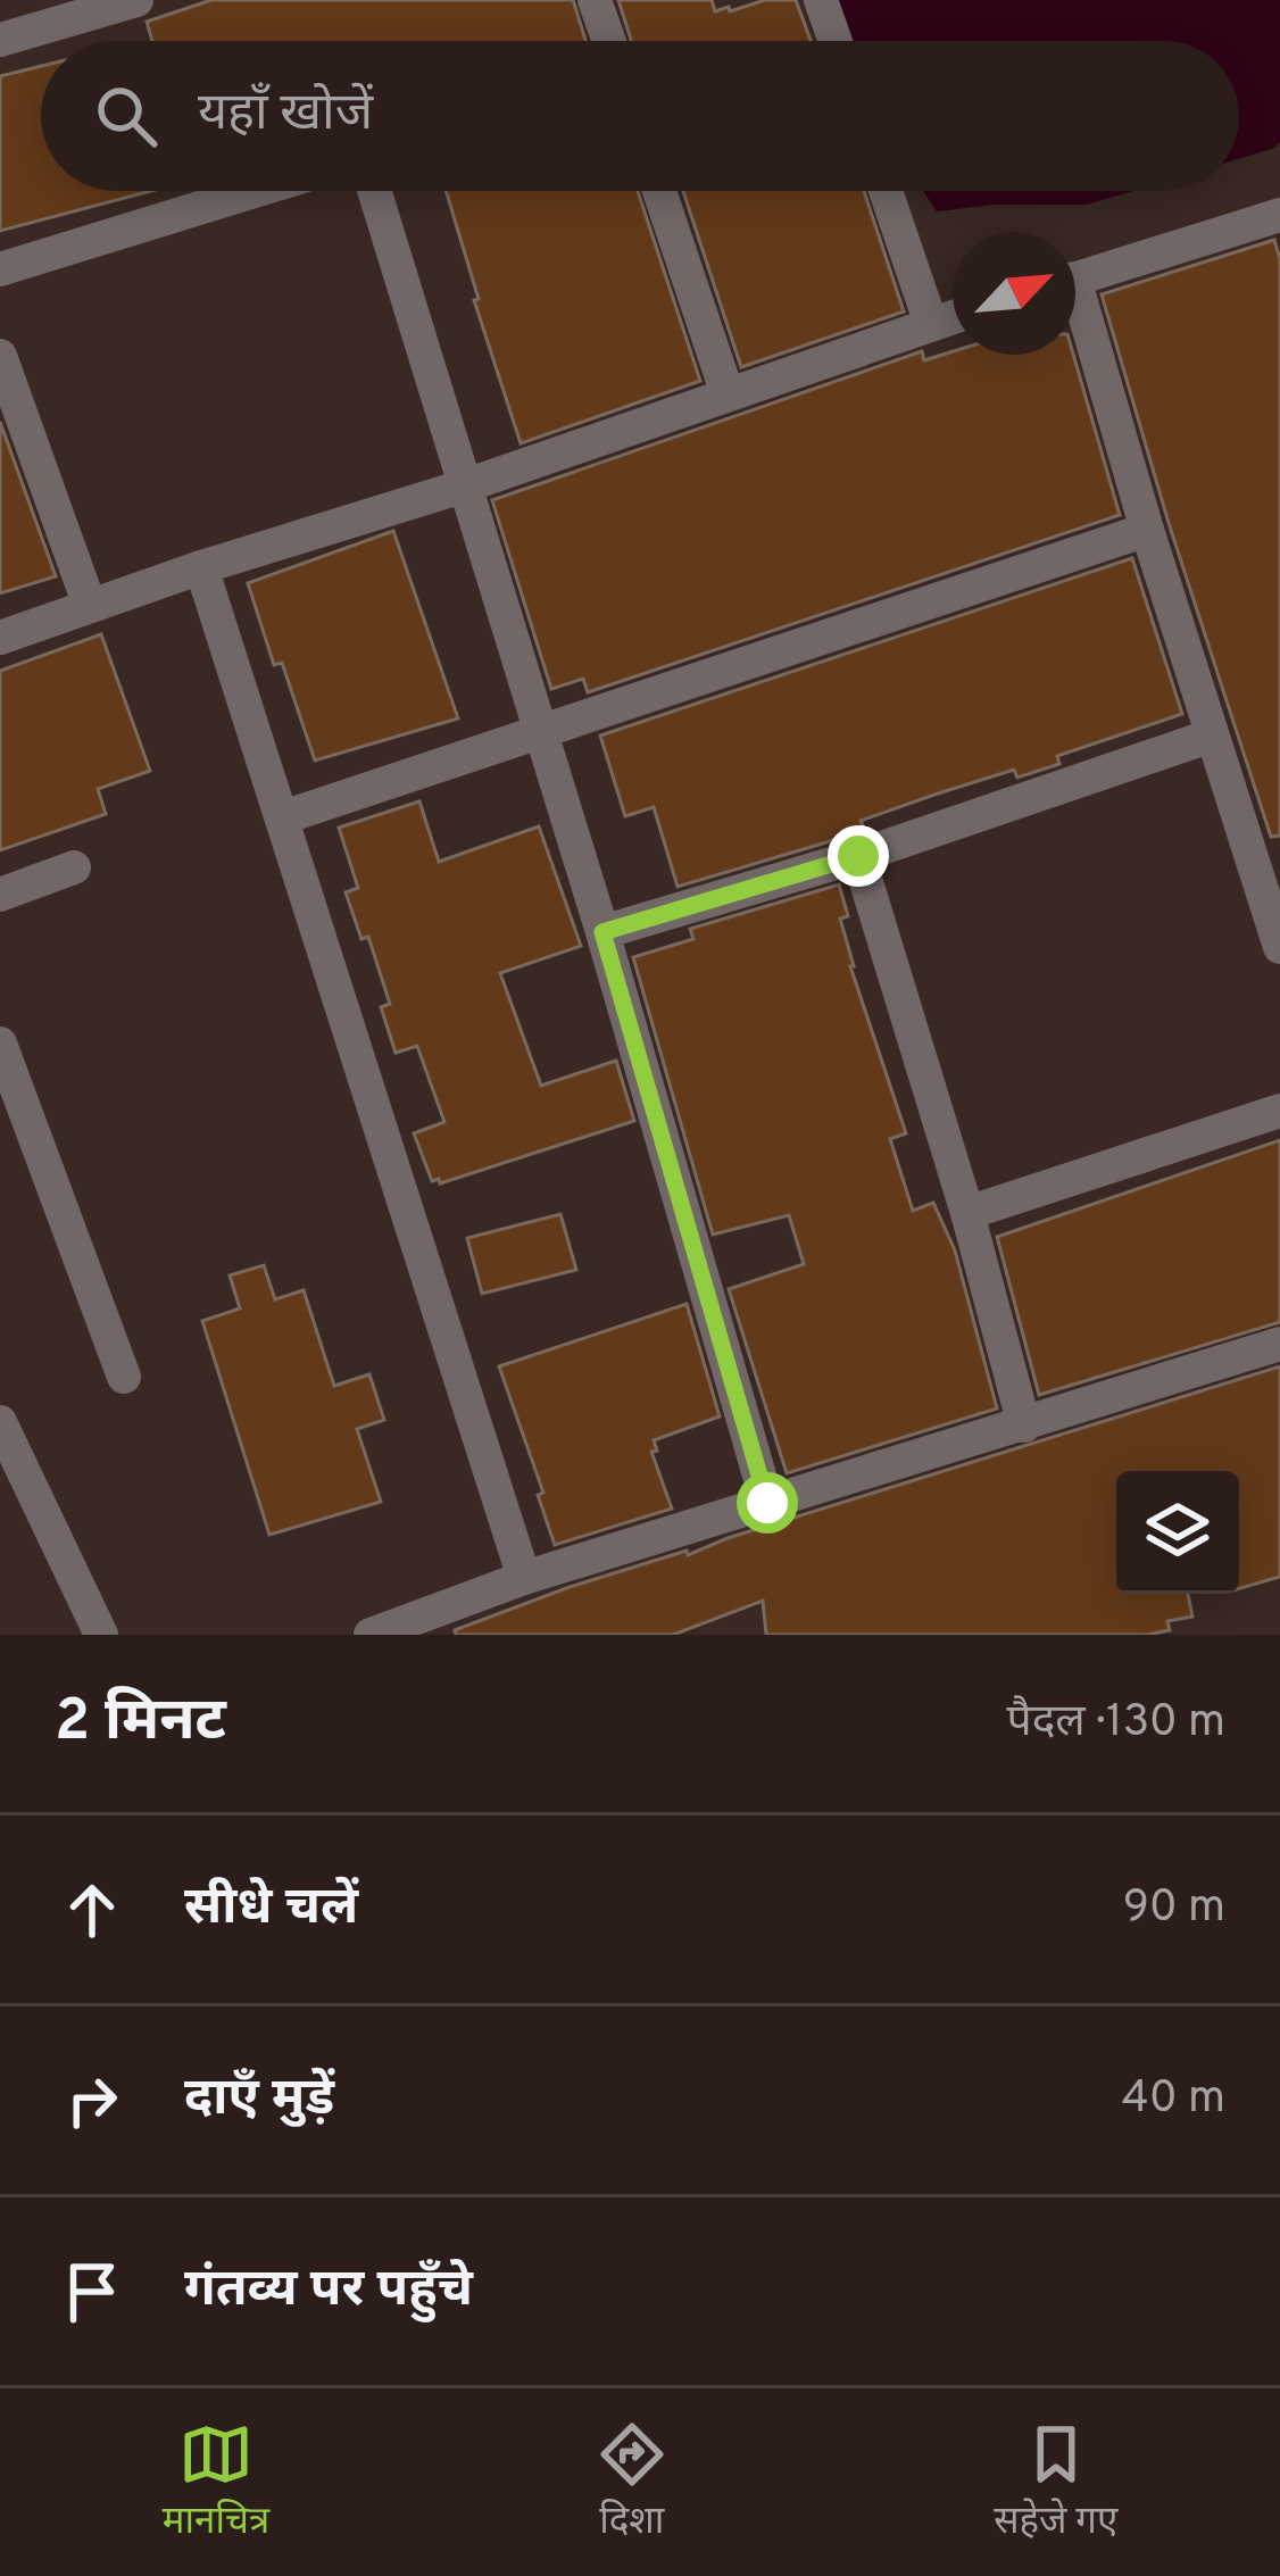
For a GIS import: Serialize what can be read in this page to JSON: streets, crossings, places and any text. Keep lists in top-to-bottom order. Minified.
{"north":"top right","page":{"search":"यहाँ खोजें","heading":["2 मिनट","पैदल · 130 m"],"list":[["सीधे चलें","90 m"],["दाएँ मुड़ें","40 m"],"गंतव्य पर पहुँचे"],"nav":["मानचित्र","दिशा","सहेजे गए"]}}
